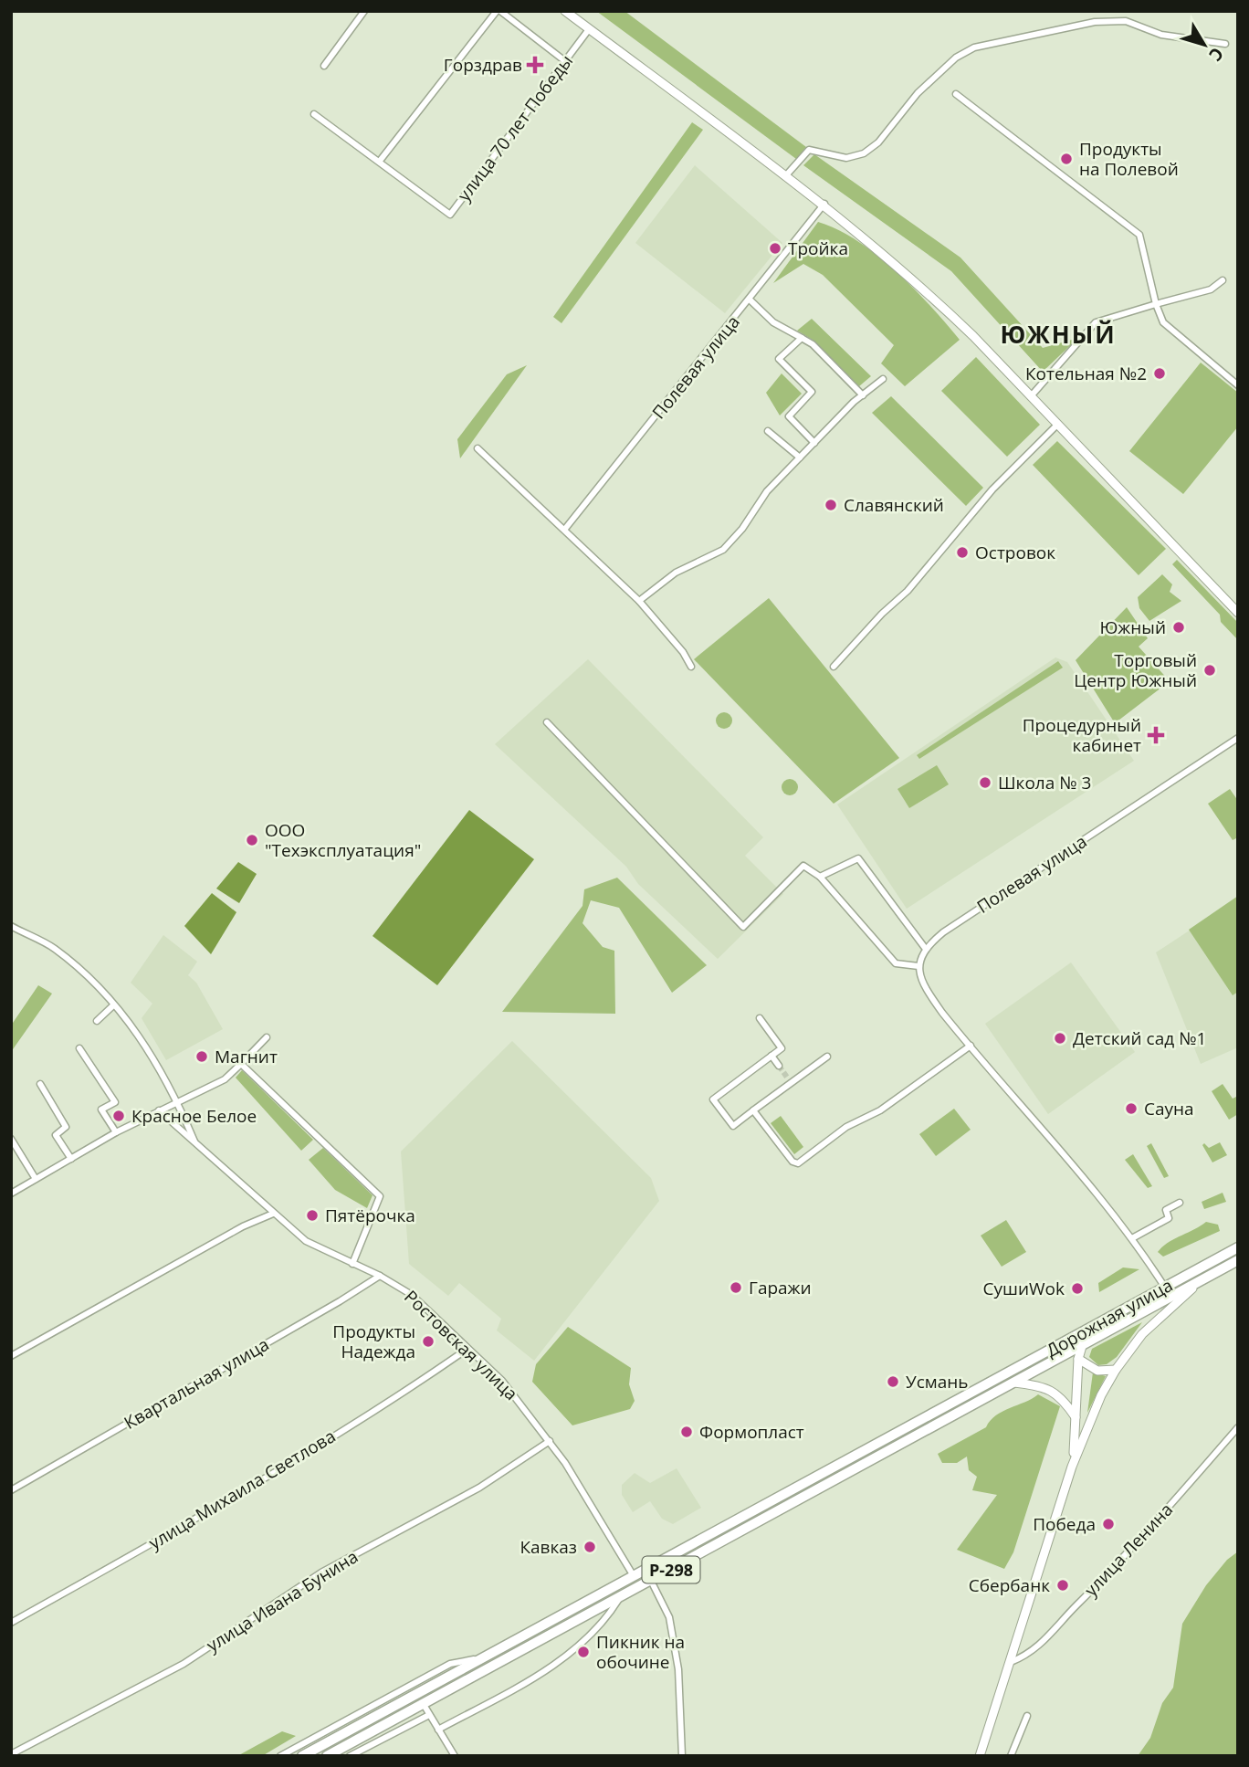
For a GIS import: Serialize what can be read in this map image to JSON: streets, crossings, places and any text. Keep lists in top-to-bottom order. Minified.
{"streets":{"highway":["Дорожная улица","Р-298"],"street":["улица 70 лет Победы","Полевая улица","Ростовская улица","Квартальная улица","улица Михаила Светлова","улица Ленина","улица Ивана Бунина"]},"crossings":[["Дорожная улица","Ростовская улица"],["Дорожная улица","Р-298"],["Ростовская улица","Квартальная улица"],["Ростовская улица","улица Михаила Светлова"],["Ростовская улица","Р-298"],["Ростовская улица","улица Ивана Бунина"]],"districts":["ЮЖНЫЙ"],"places":{"health":["Горздрав","Процедурный кабинет"],"other":["Продукты на Полевой","Тройка","Котельная №2","Славянский","Островок","Южный","Торговый Центр Южный","Школа № 3","ООО \"Техэксплуатация\"","Детский сад №1","Магнит","Сауна","Красное Белое","Пятёрочка","Гаражи","CушиWok","Продукты Надежда","Усмань","Формопласт","Победа","Кавказ","Сбербанк","Пикник на обочине"]},"north":"bottom right"}
